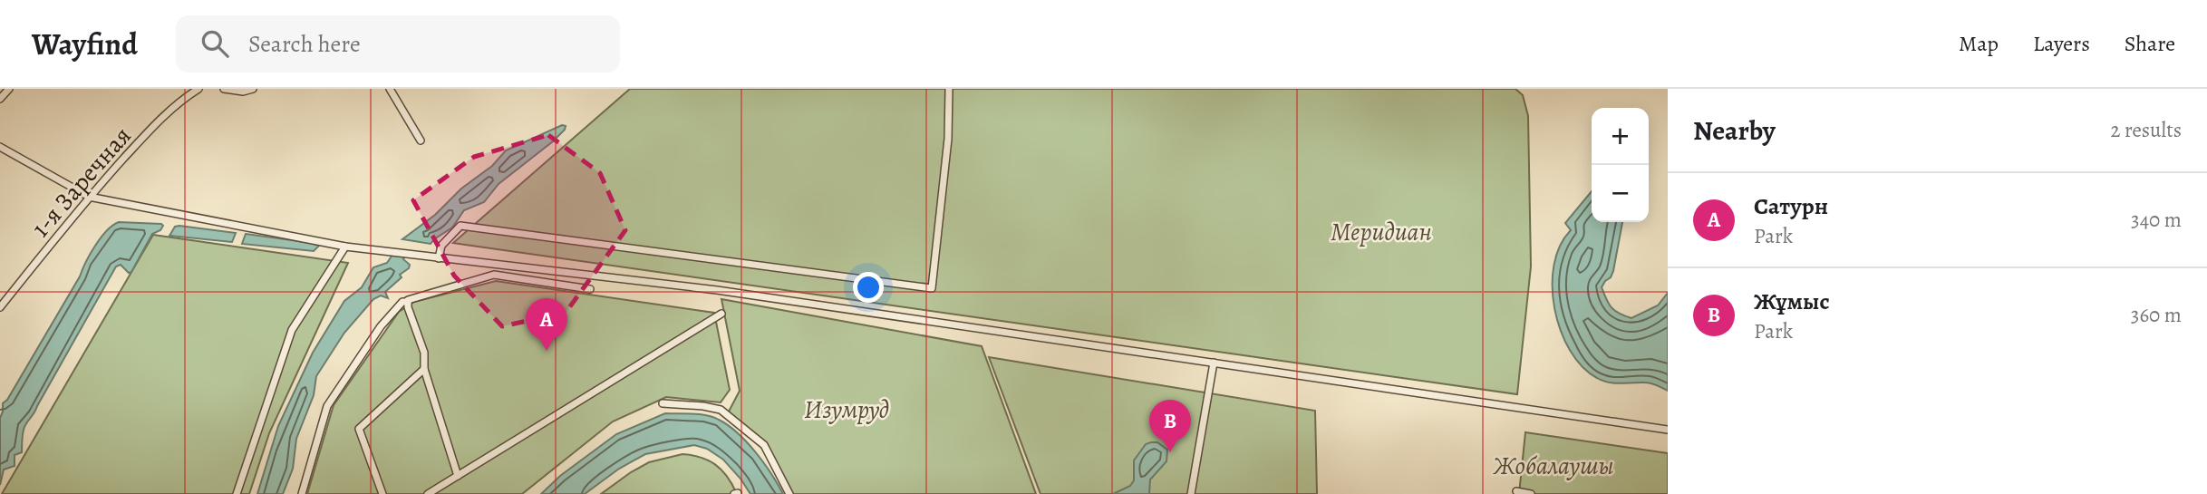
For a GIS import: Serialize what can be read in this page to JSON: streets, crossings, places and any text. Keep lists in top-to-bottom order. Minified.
{"streets":{"street":["1-я Заречная"]},"parks":["Меридиан","Изумруд","Жобалаушы"],"page":{"header":"Wayfind","search":"Search here","nav":["Map","Layers","Share"],"heading":["Nearby","2 results"],"map_buttons":["+","−"],"list":[{"mark":"A","name":"Сатурн","note":"Park","value":"340 m"},{"mark":"B","name":"Жұмыс","note":"Park","value":"360 m"}],"pins":["A","B"]}}
